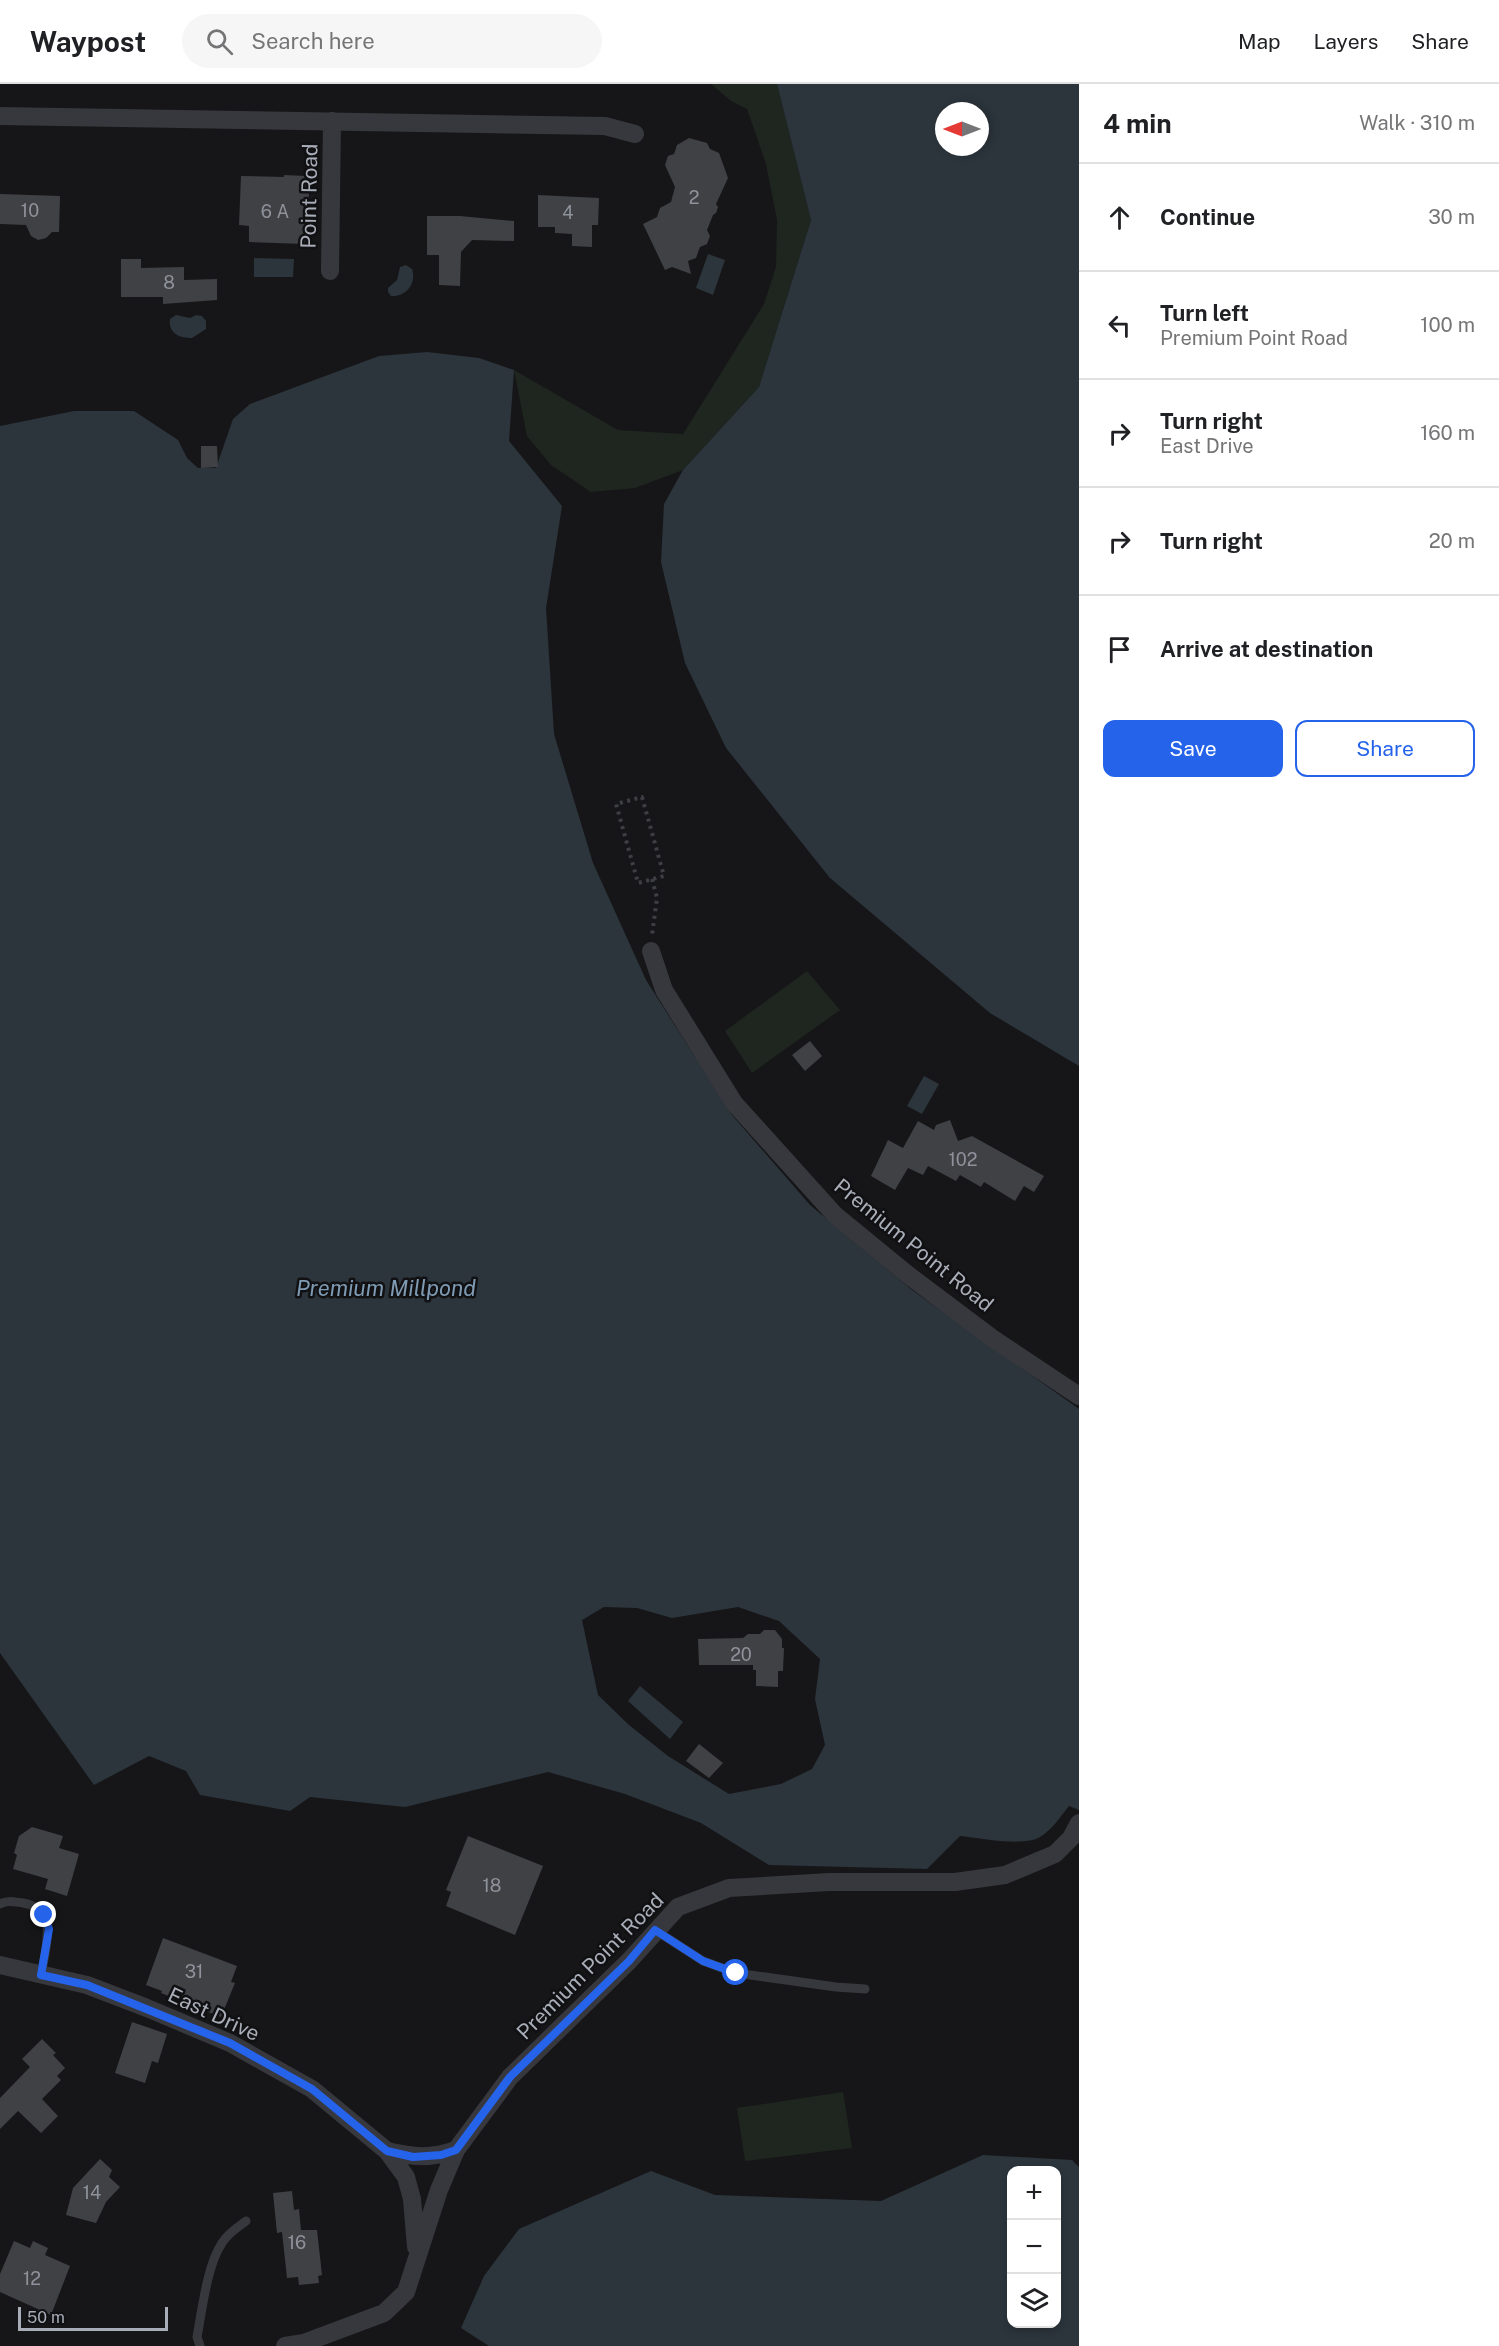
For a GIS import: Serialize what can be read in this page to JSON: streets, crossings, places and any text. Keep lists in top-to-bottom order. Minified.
{"streets":{"street":["Point Road","Premium Point Road","East Drive"]},"crossings":[["Premium Point Road","East Drive"]],"water":["Premium Millpond"],"house_numbers":["2","10","6 A","4","8","102","20","18","31","14","16","12"],"scale_bar":"50 m","north":"left","page":{"header":"Waypost","search":"Search here","nav":["Map","Layers","Share"],"heading":["4 min","Walk · 310 m"],"list":[["Continue","30 m"],["Turn left","Premium Point Road","100 m"],["Turn right","East Drive","160 m"],["Turn right","20 m"],"Arrive at destination"],"buttons":["Save","Share"],"map_buttons":["+","−"],"scale":"50 m"}}
